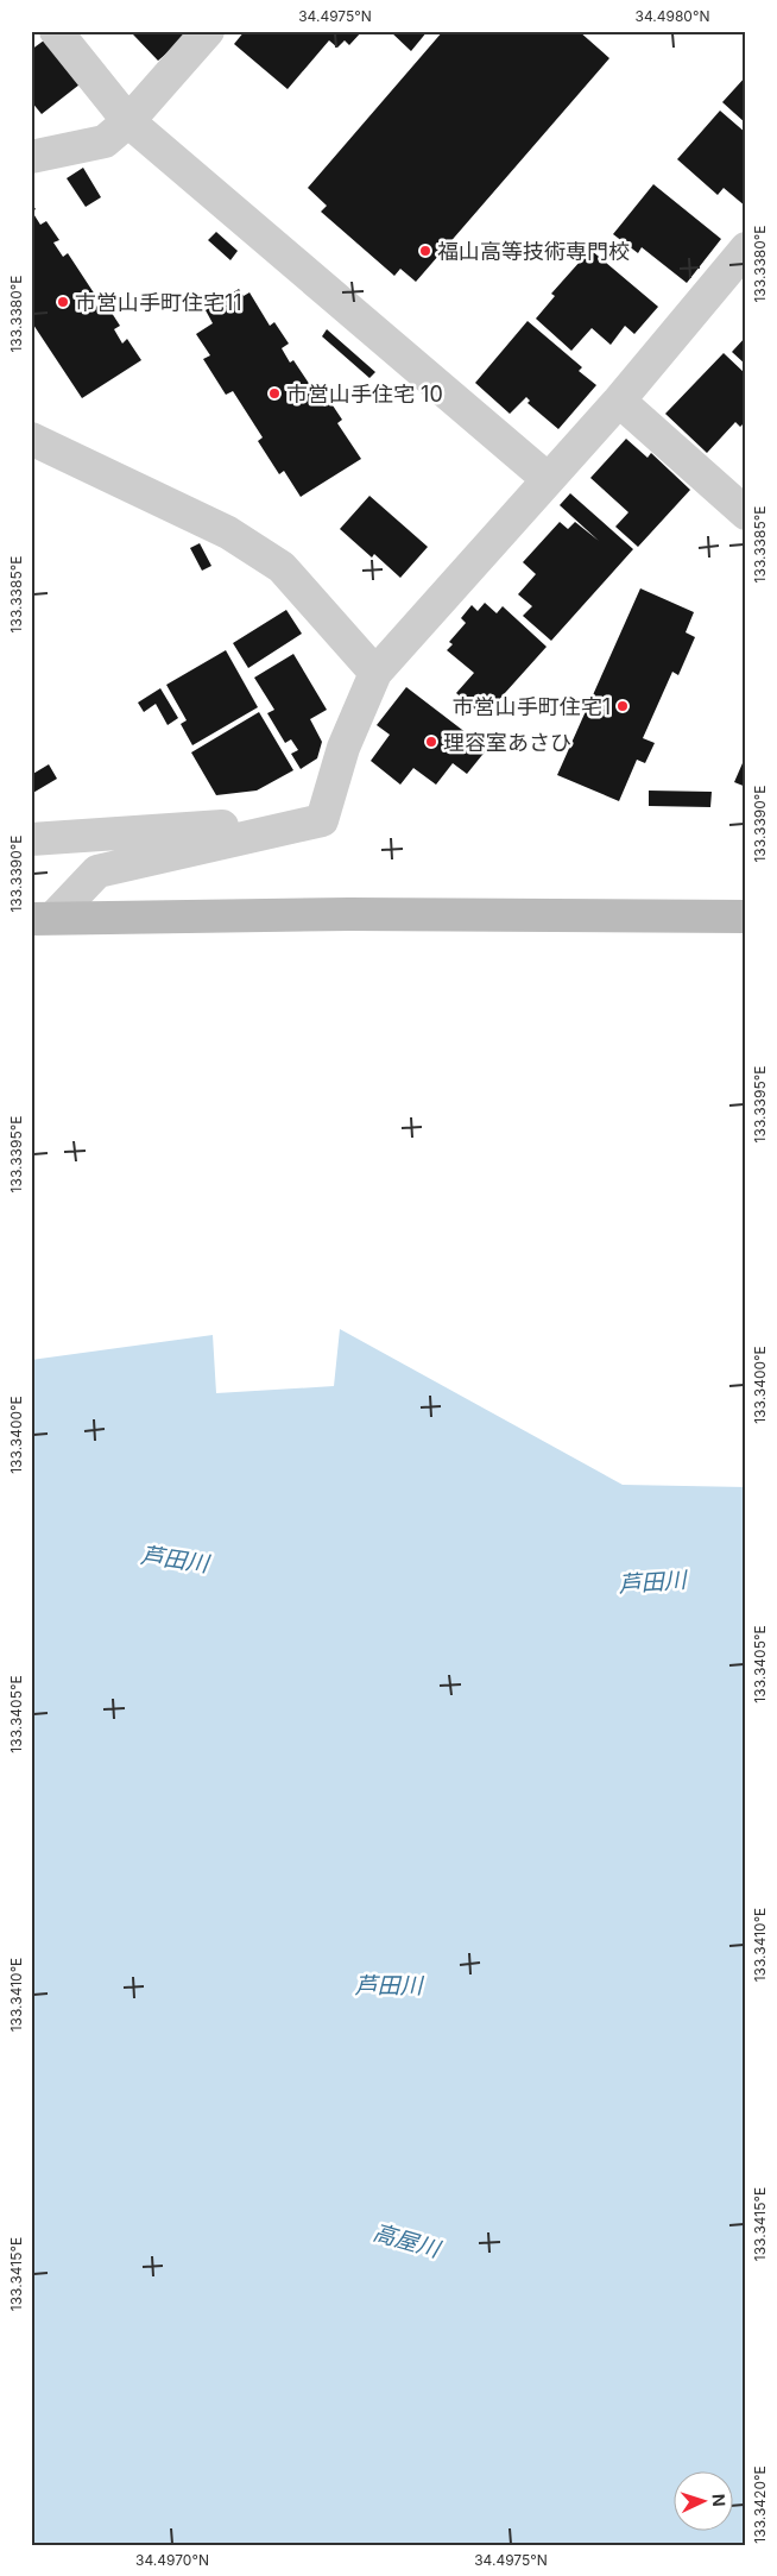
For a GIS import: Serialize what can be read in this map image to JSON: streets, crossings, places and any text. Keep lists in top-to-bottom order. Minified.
{"water":["芦田川","高屋川"],"places":["福山高等技術専門校","市営山手町住宅11","市営山手住宅 10","市営山手町住宅1","理容室あさひ"],"north":"right","coordinates":["34.4975°N","34.4980°N","133.3380°E","133.3385°E","133.3390°E","133.3395°E","133.3400°E","133.3405°E","133.3410°E","133.3415°E","133.3420°E","34.4970°N"]}
